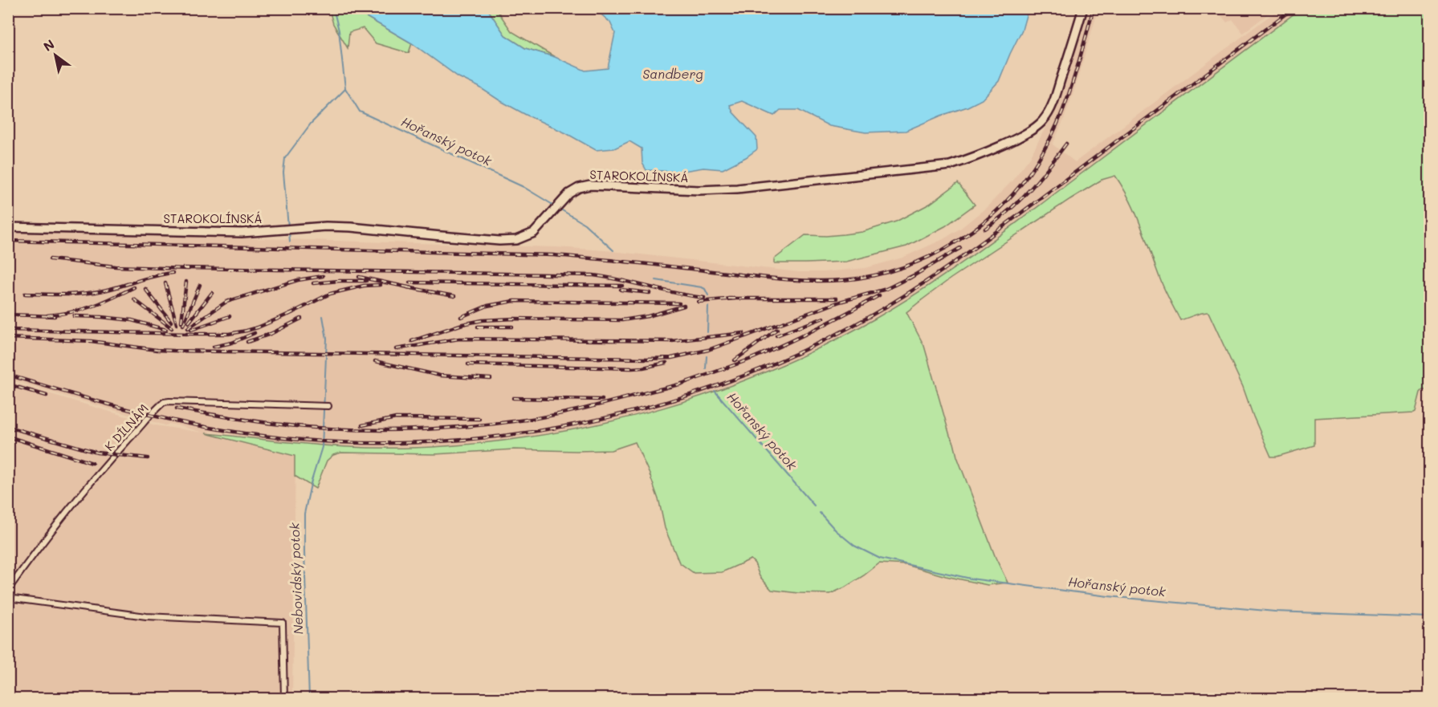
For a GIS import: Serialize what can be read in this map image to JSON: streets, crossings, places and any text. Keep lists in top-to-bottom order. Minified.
{"streets":{"street":["STAROKOLÍNSKÁ","K DÍLNÁM"]},"water":["Sandberg","Hořanský potok","Nebovidský potok"],"north":"top left"}
